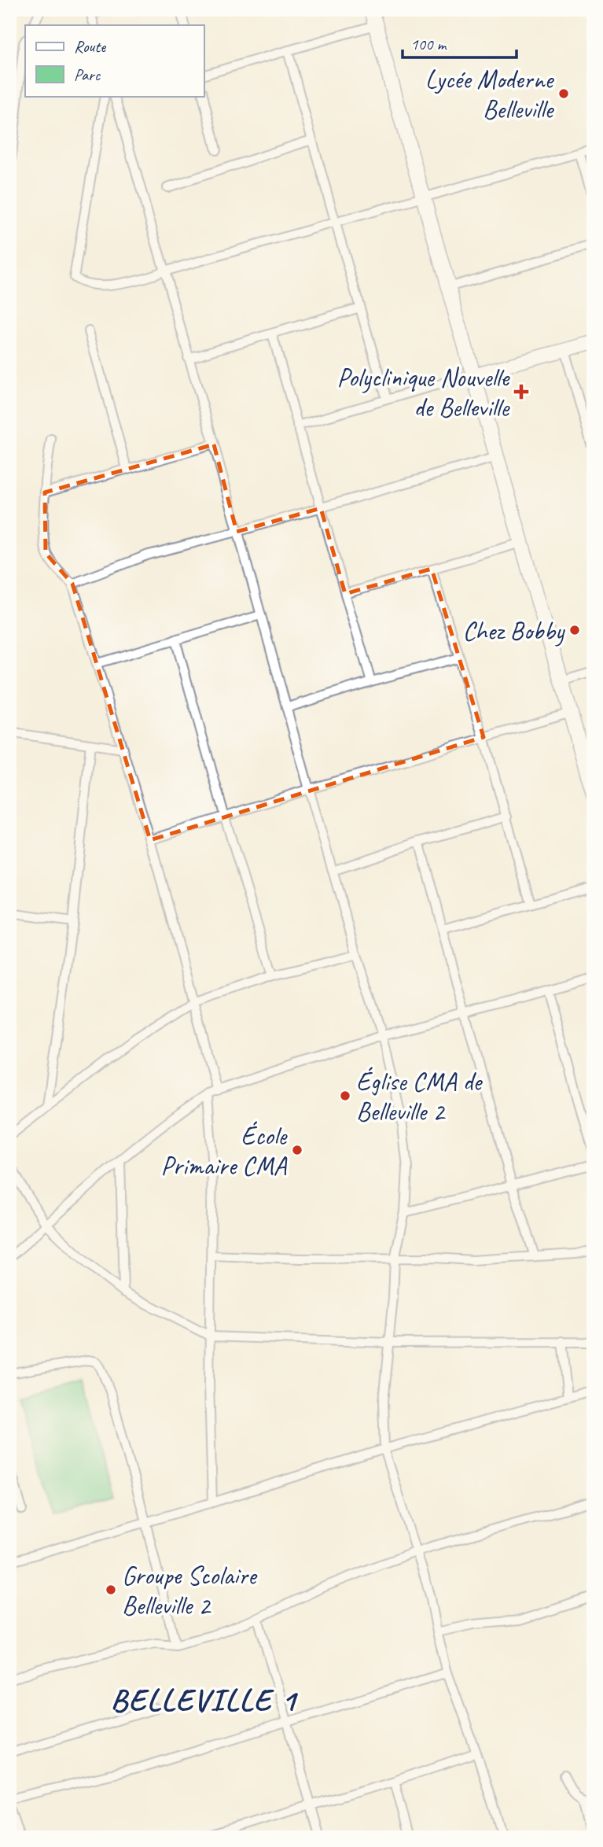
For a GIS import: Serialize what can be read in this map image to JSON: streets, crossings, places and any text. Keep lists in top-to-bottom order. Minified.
{"districts":["BELLEVILLE 1"],"places":{"other":["Lycée Moderne Belleville","Chez Bobby","Église CMA de Belleville 2","École Primaire CMA","Groupe Scolaire Belleville 2"],"health":["Polyclinique Nouvelle de Belleville"]},"legend":["Route","Parc"],"scale_bar":"100 m"}
